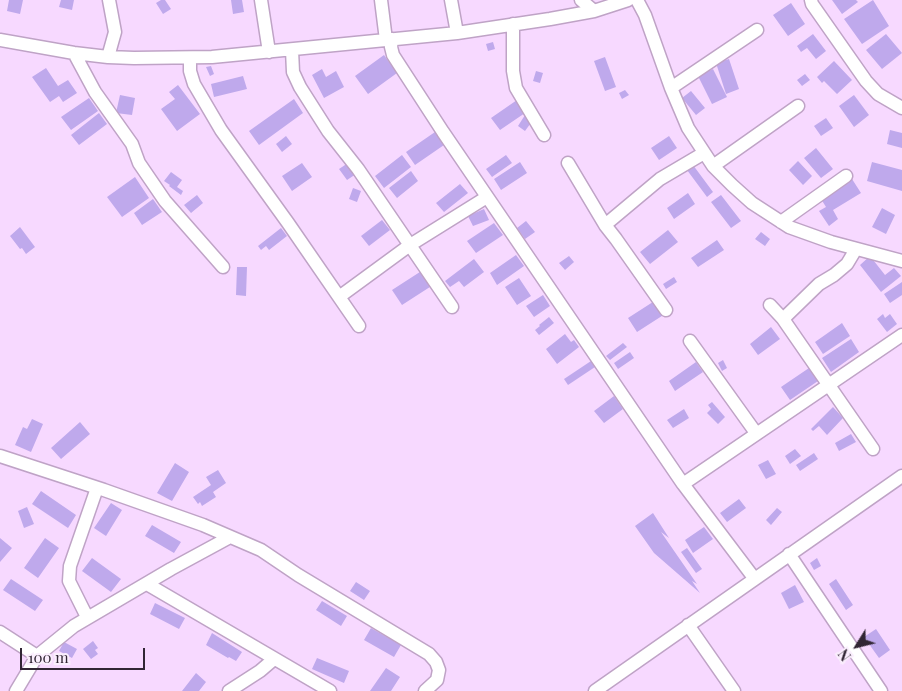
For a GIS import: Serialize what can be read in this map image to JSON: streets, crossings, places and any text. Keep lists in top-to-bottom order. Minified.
{"scale_bar":"100 m","north":"bottom left"}
